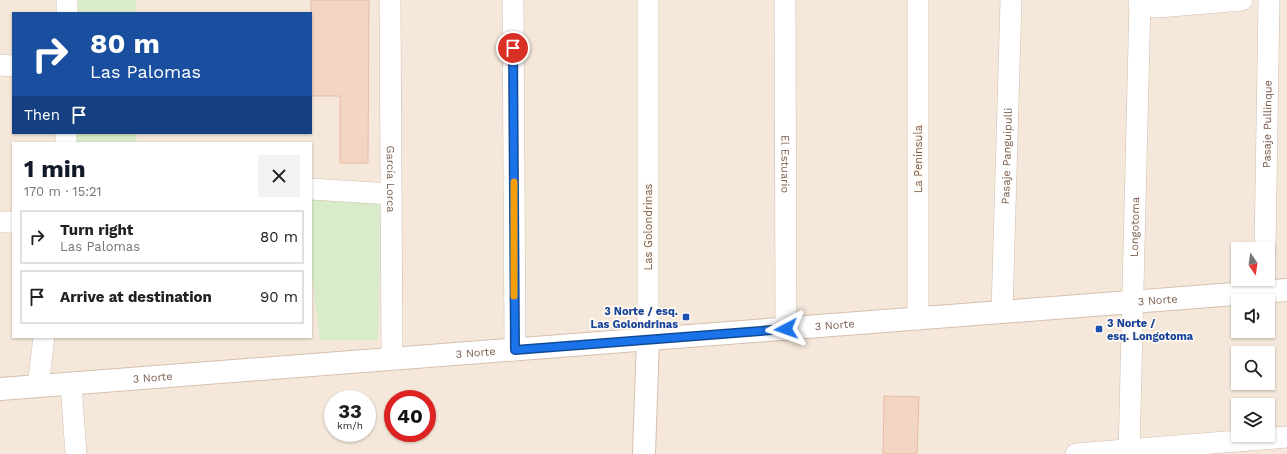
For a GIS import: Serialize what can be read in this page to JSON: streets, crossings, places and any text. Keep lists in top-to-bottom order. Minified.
{"streets":{"street":["Pasaje Pullinque","Pasaje Panguipulli","La Península","El Estuario","García Lorca","Las Golondrinas","Longotoma","3 Norte"]},"crossings":[["Pasaje Panguipulli","3 Norte"],["La Península","3 Norte"],["El Estuario","3 Norte"],["García Lorca","3 Norte"],["Las Golondrinas","3 Norte"],["Longotoma","3 Norte"]],"places":{"transit":["3 Norte / esq. Las Golondrinas","3 Norte / esq. Longotoma"]},"north":"bottom","page":{"turn":["80 m","Las Palomas"],"then":"Then","heading":["1 min","170 m · 15:21"],"list":[{"name":"Turn right","note":"Las Palomas","value":"80 m"},{"name":"Arrive at destination","value":"90 m"}],"speed":"33 km/h","limit":"40"}}
